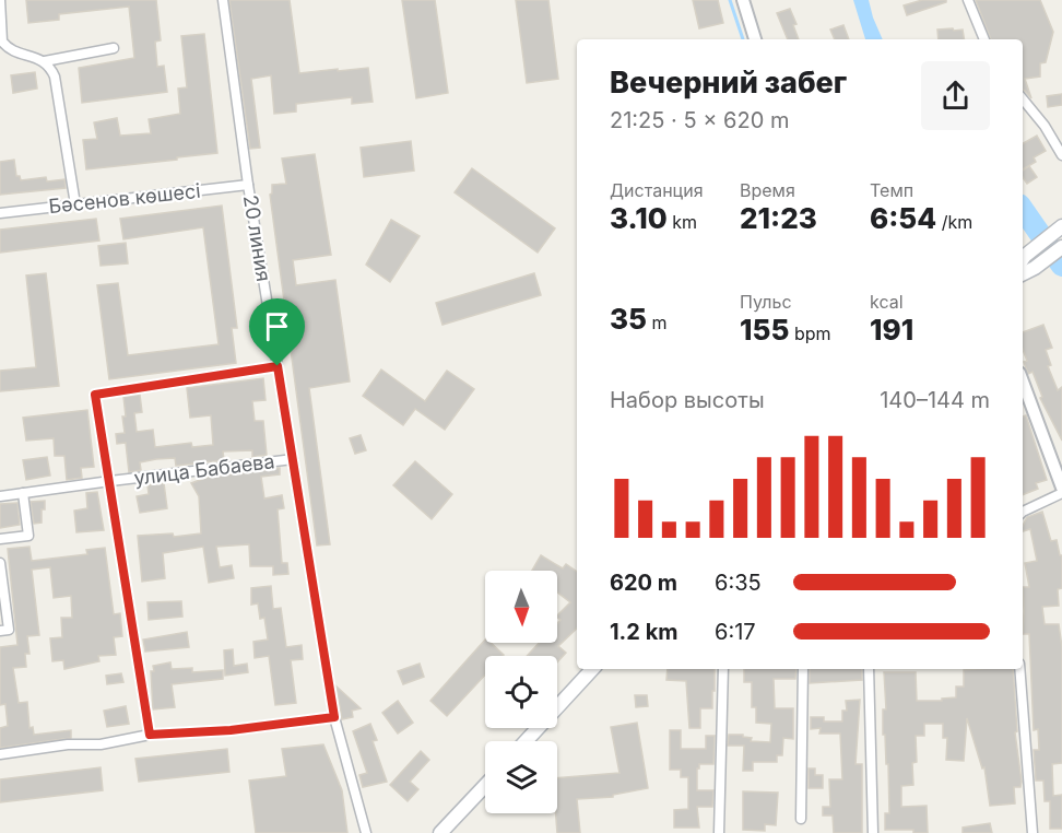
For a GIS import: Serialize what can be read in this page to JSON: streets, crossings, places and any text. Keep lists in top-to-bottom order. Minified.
{"streets":{"street":["Бәсенов көшесі","20 линия","улица Бабаева"]},"crossings":[["Бәсенов көшесі","20 линия"],["20 линия","улица Бабаева"]],"north":"bottom","page":{"heading":["Вечерний забег","21:25 · 5 × 620 m"],"stats":[["Дистанция","3.10 km"],["Время","21:23"],["Темп","6:54 /km"],["35 m"],["Пульс","155 bpm"],["kcal","191"]],"chart":["Набор высоты","140–144 m"],"list":[{"name":"620 m","note":"6:35"},{"name":"1.2 km","note":"6:17"}]}}
